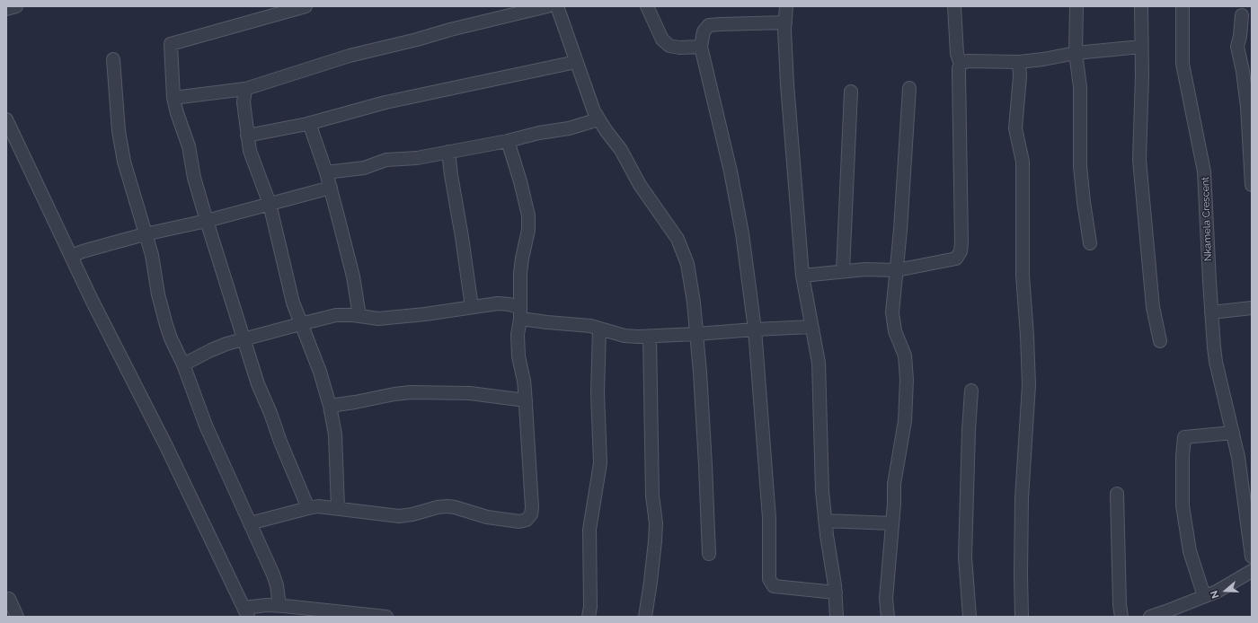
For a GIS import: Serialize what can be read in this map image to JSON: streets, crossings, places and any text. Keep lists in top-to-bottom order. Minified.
{"streets":{"street":["Nkamela Crescent"]},"north":"left"}
